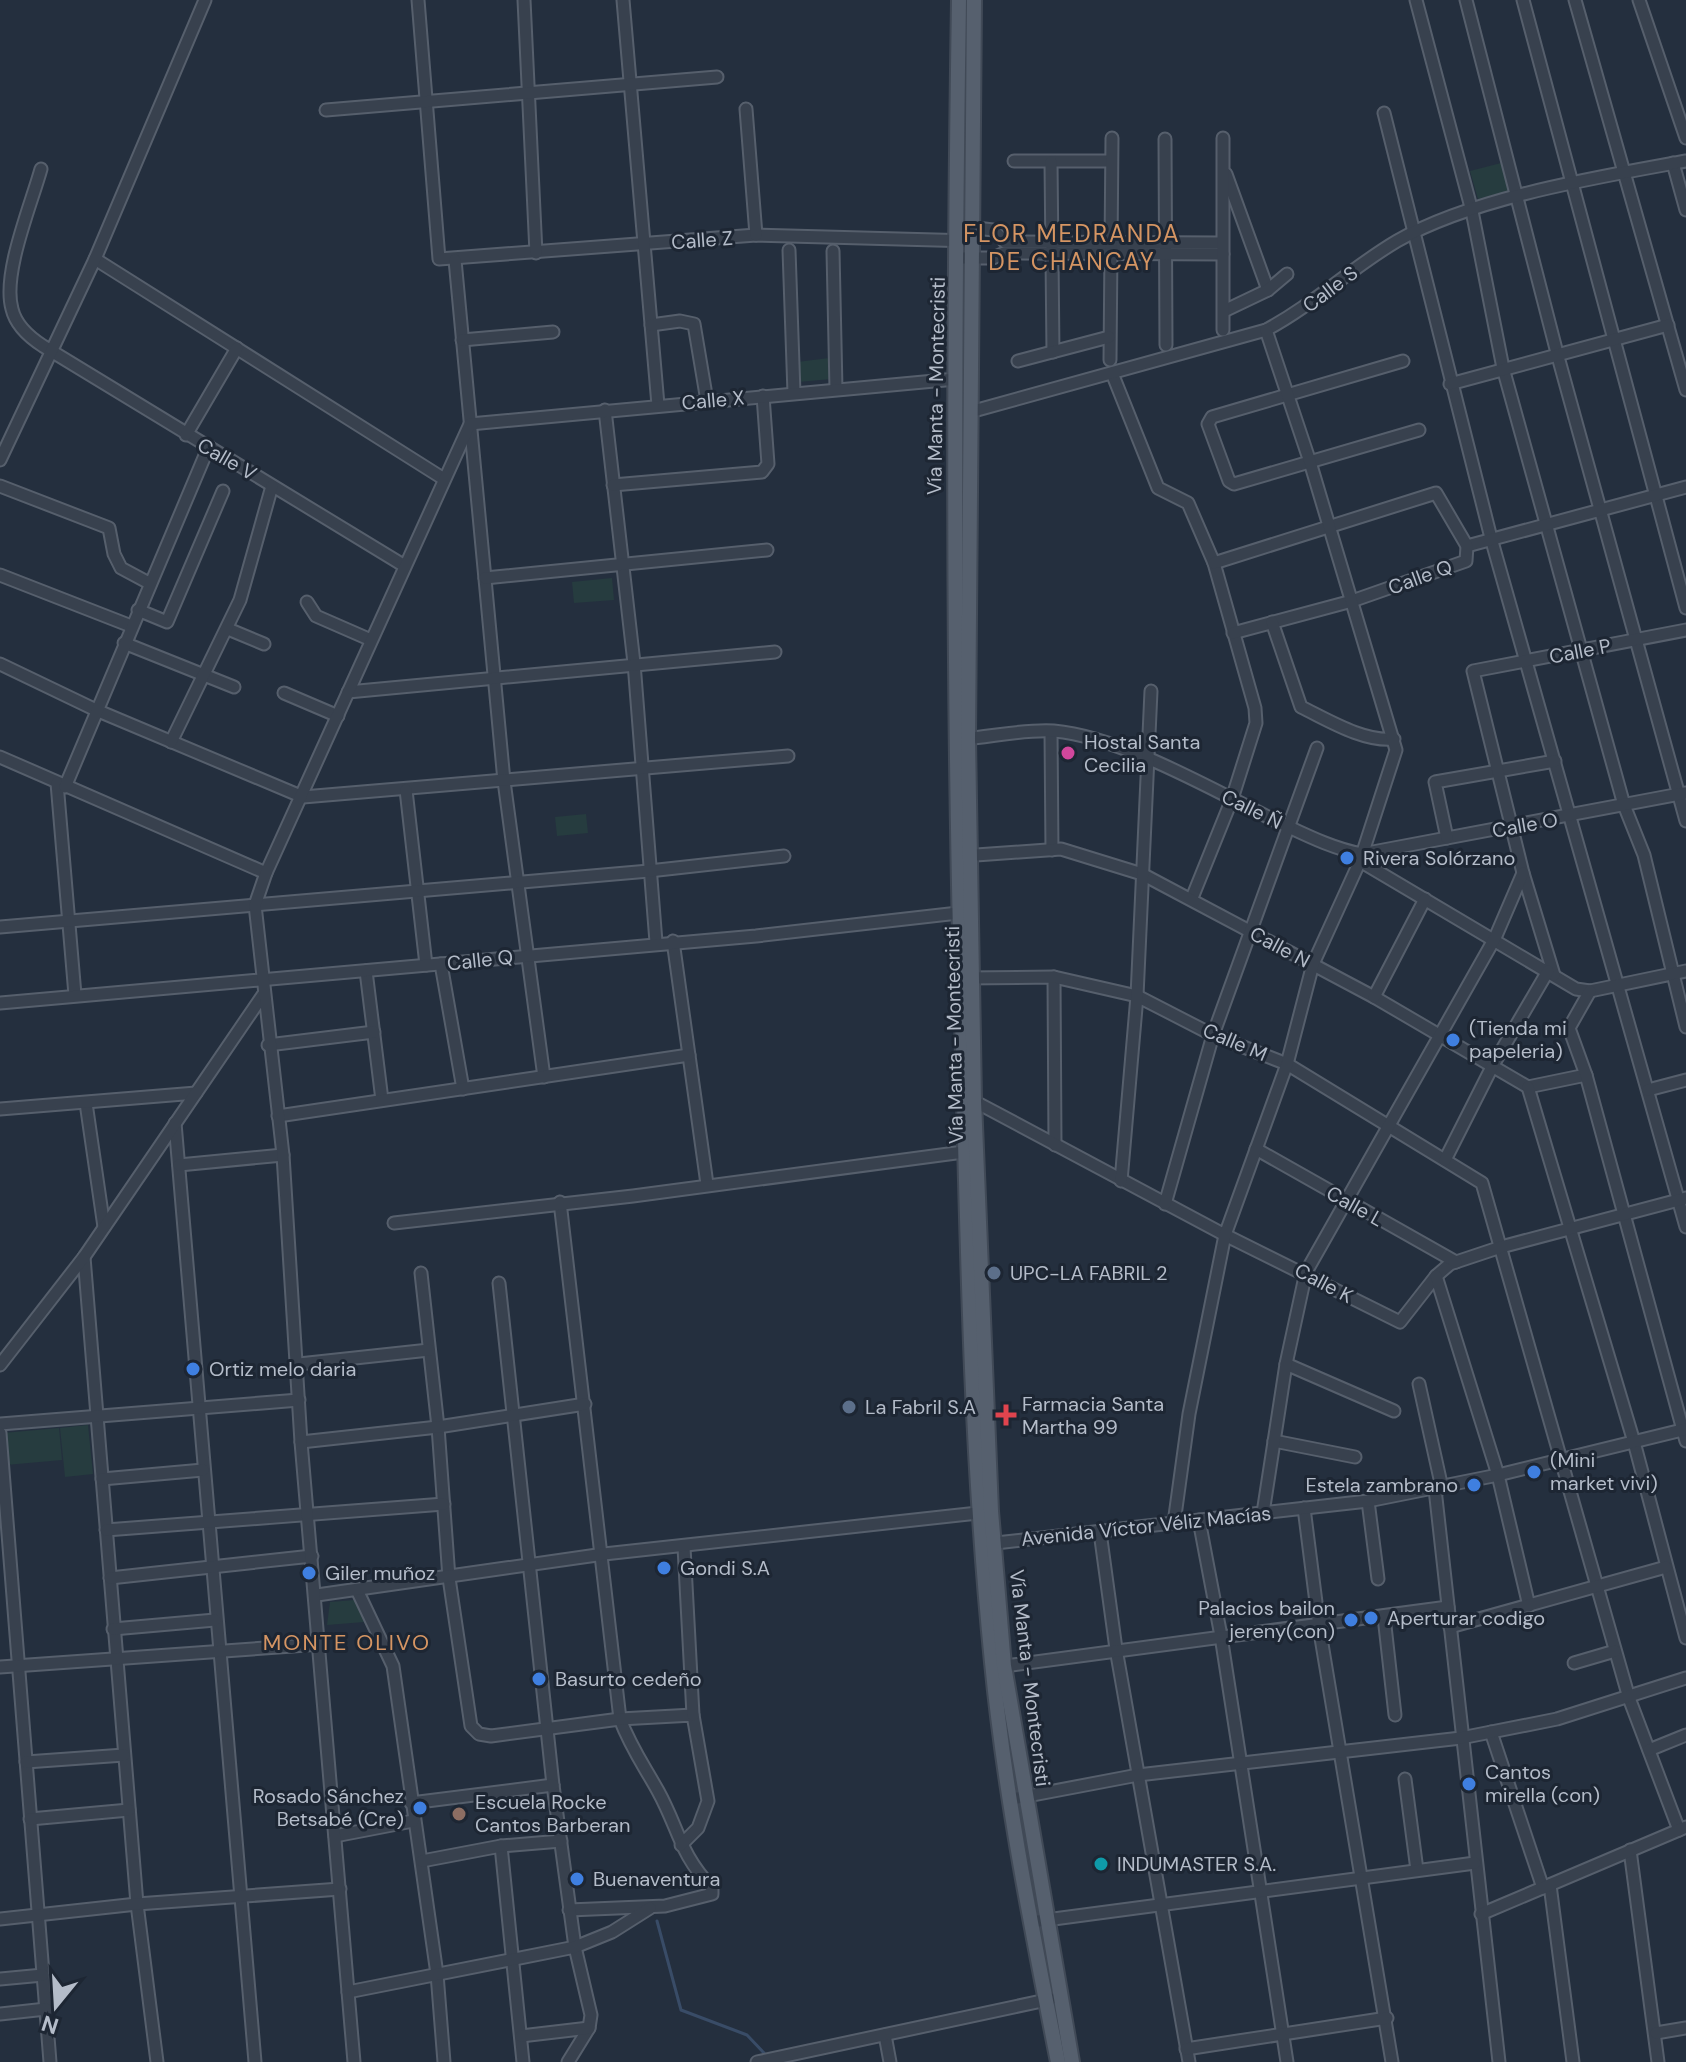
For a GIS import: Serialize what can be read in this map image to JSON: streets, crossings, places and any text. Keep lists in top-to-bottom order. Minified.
{"streets":{"main road":["Vía Manta - Montecristi"],"street":["Calle Z","Calle S","Calle X","Calle V","Calle Q","Calle P","Calle Ñ","Calle O","Calle N","Calle M","Calle L","Calle K","Avenida Víctor Véliz Macías"]},"crossings":[["Calle Z","Vía Manta - Montecristi"],["Calle S","Vía Manta - Montecristi"],["Vía Manta - Montecristi","Calle X"],["Vía Manta - Montecristi","Calle Q"],["Vía Manta - Montecristi","Calle Ñ"],["Vía Manta - Montecristi","Calle N"],["Vía Manta - Montecristi","Calle M"],["Vía Manta - Montecristi","Calle K"],["Vía Manta - Montecristi","Avenida Víctor Véliz Macías"],["Calle Ñ","Calle O"],["Calle M","Calle K"],["Calle L","Calle K"]],"districts":["FLOR MEDRANDA DE CHANCAY","MONTE OLIVO"],"places":{"other":["Hostal Santa Cecilia","Rivera Solórzano","(Tienda mi papeleria)","UPC-LA FABRIL 2","Ortiz melo daria","La Fabril S.A","(Mini market vivi)","Estela zambrano","Gondi S.A","Giler muñoz","Aperturar codigo","Palacios bailon jereny(con)","Basurto cedeño","Cantos mirella (con)","Rosado Sánchez Betsabé (Cre)","Escuela Rocke Cantos Barberan","INDUMASTER S.A.","Buenaventura"],"health":["Farmacia Santa Martha 99"]},"north":"bottom"}
